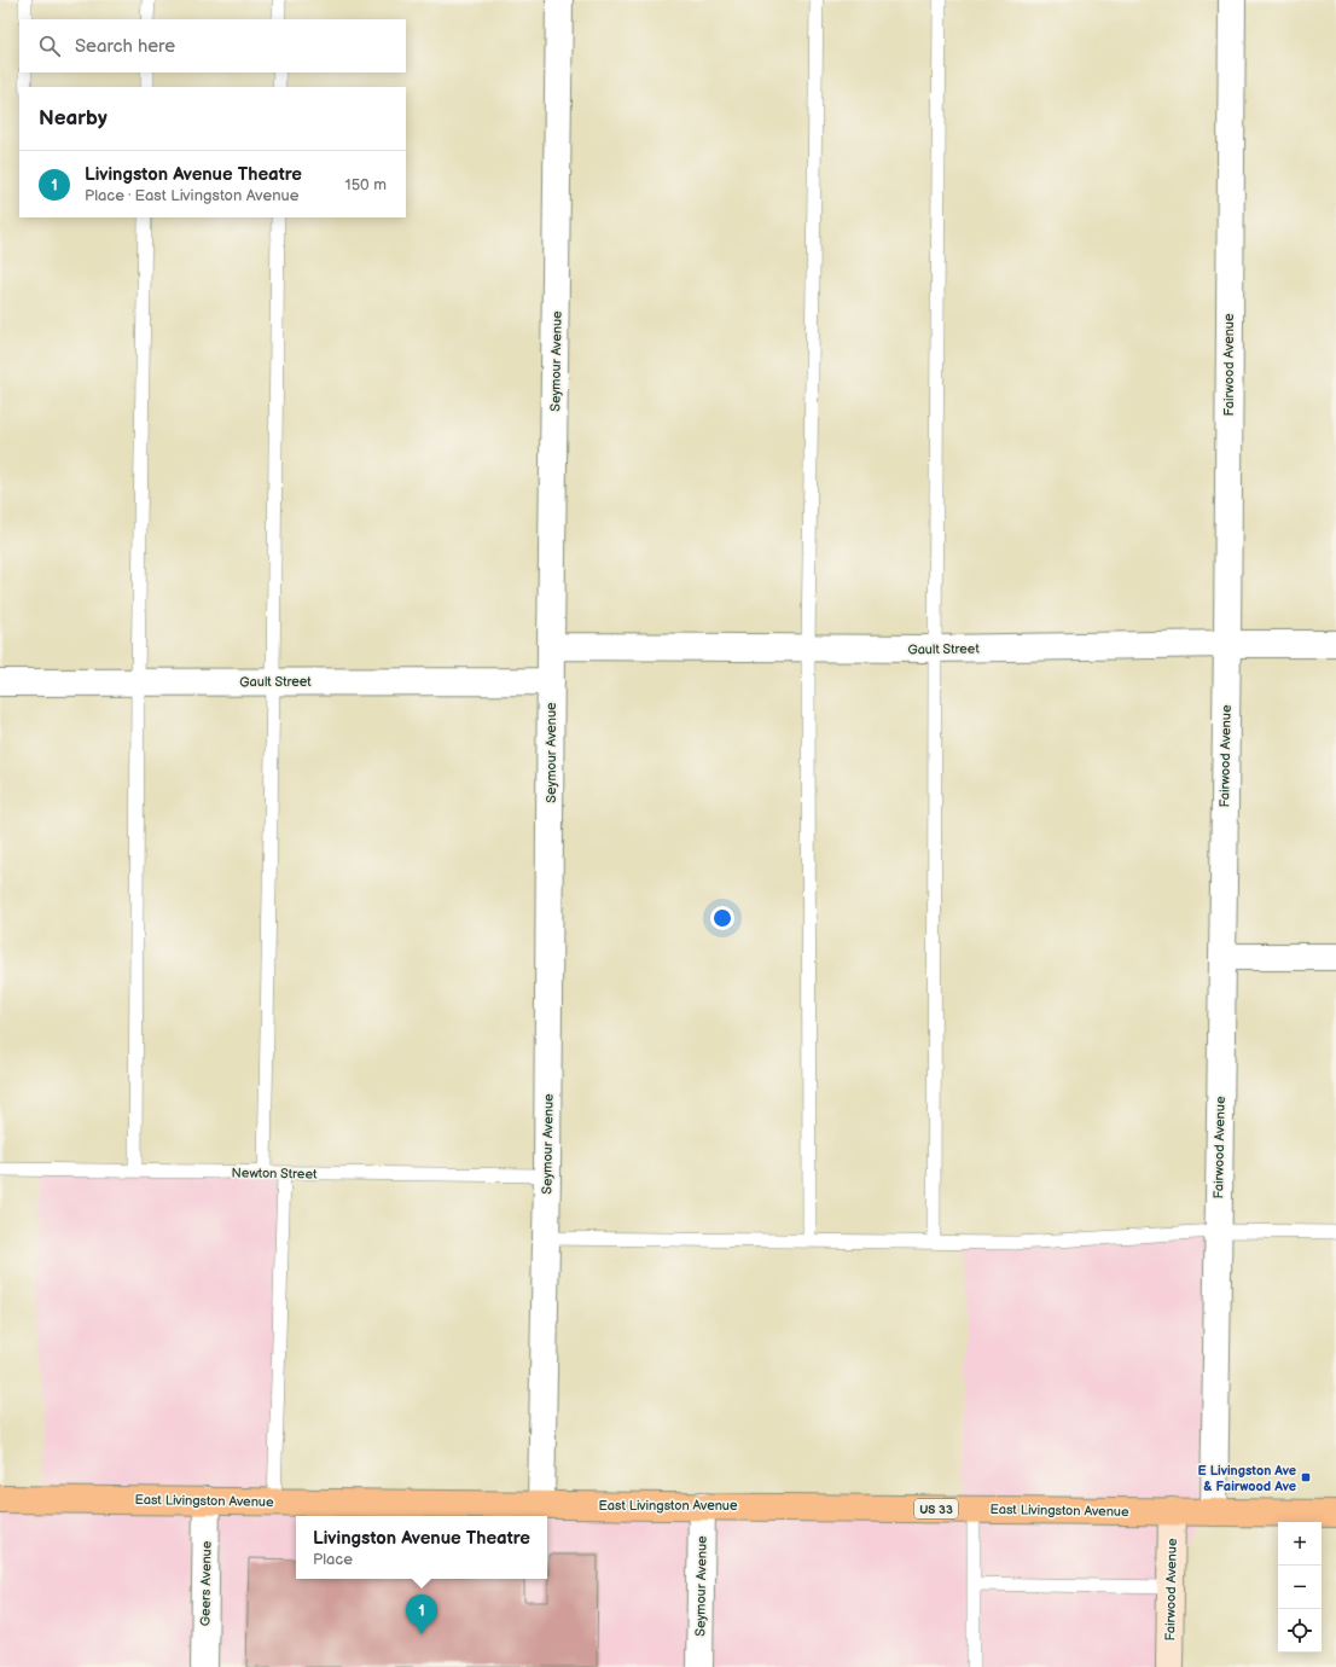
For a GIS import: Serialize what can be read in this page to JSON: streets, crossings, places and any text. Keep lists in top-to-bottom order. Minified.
{"streets":{"main road":["East Livingston Avenue","US 33"],"street":["Seymour Avenue","Fairwood Avenue","Gault Street","Geers Avenue"],"lane":["Newton Street"]},"crossings":[["Seymour Avenue","Gault Street"],["Seymour Avenue","Newton Street"],["Seymour Avenue","East Livingston Avenue"],["Fairwood Avenue","Gault Street"],["Fairwood Avenue","East Livingston Avenue"],["East Livingston Avenue","Geers Avenue"]],"places":{"transit":["E Livingston Ave & Fairwood Ave"]},"page":{"search":"Search here","heading":"Nearby","list":[{"mark":"1","name":"Livingston Avenue Theatre","note":"Place · East Livingston Avenue","value":"150 m"}],"popup":["Livingston Avenue Theatre","Place"],"map_buttons":["+","−"],"pins":"1"}}
